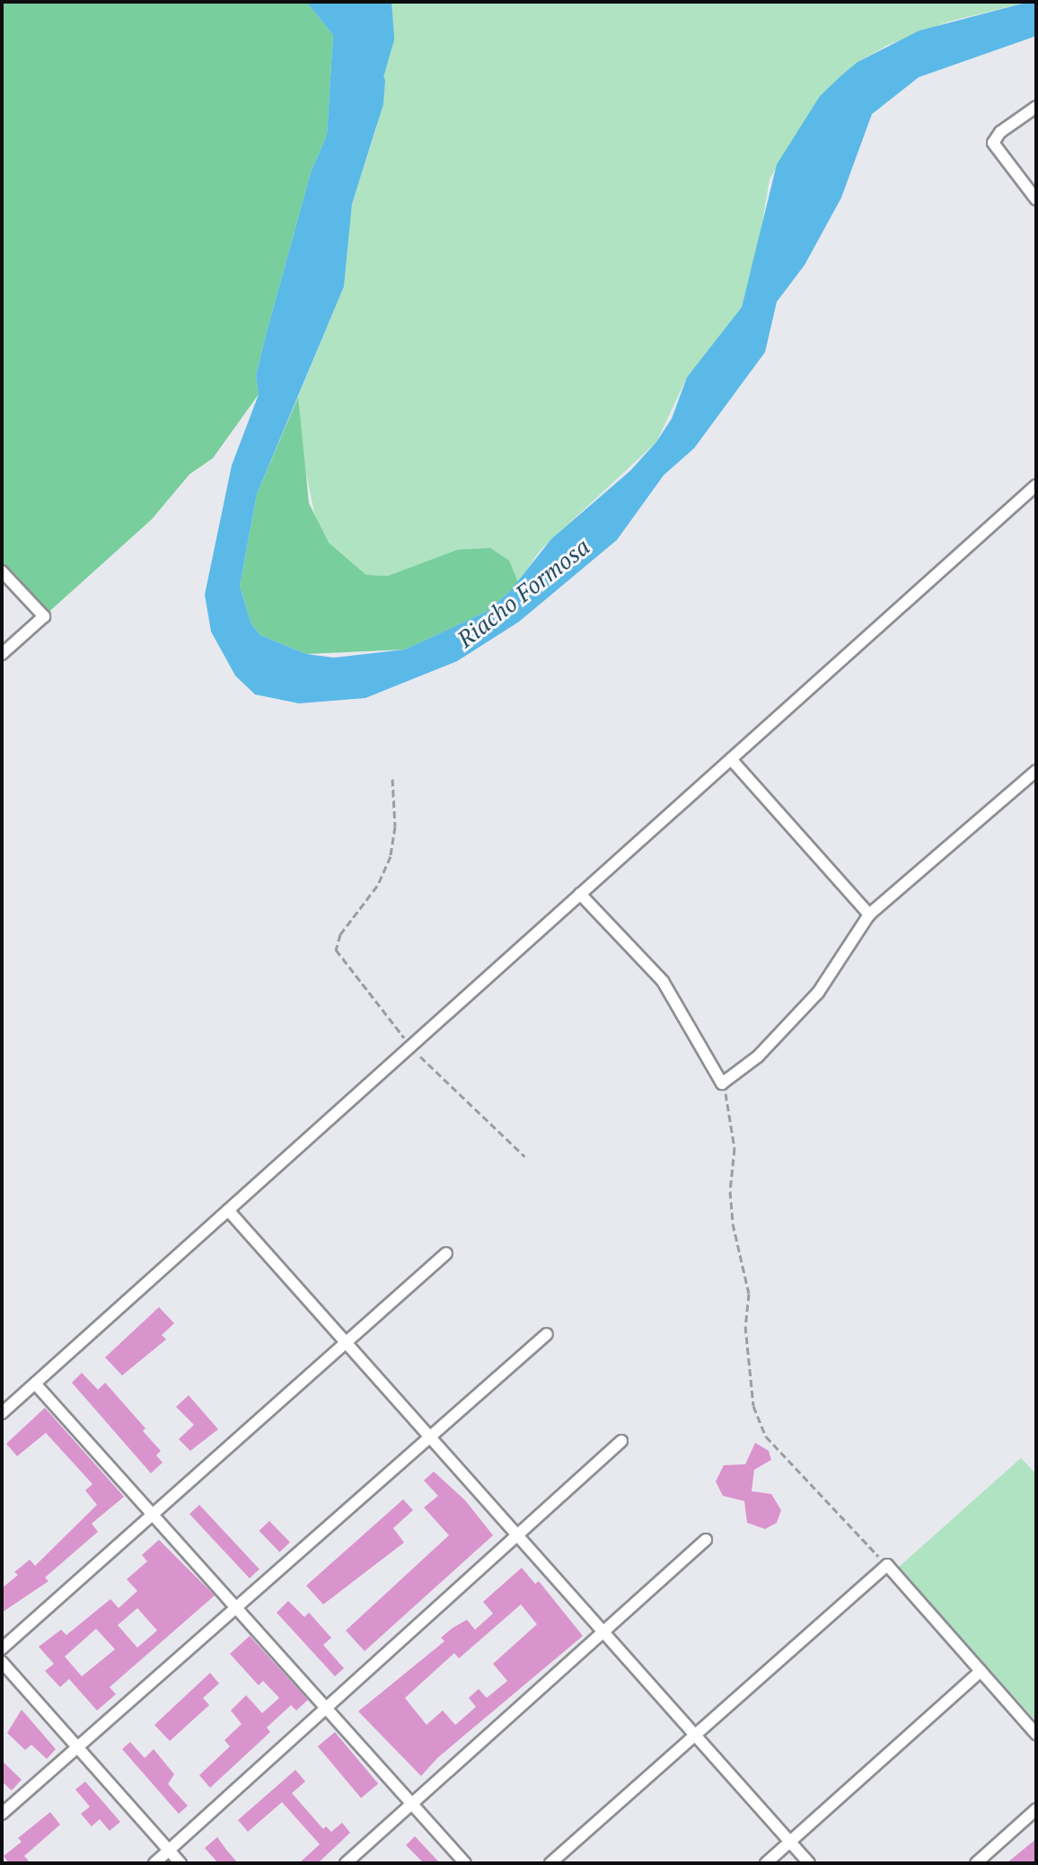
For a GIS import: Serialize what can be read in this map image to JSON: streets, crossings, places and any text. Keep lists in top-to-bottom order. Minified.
{"water":["Riacho Formosa"]}
